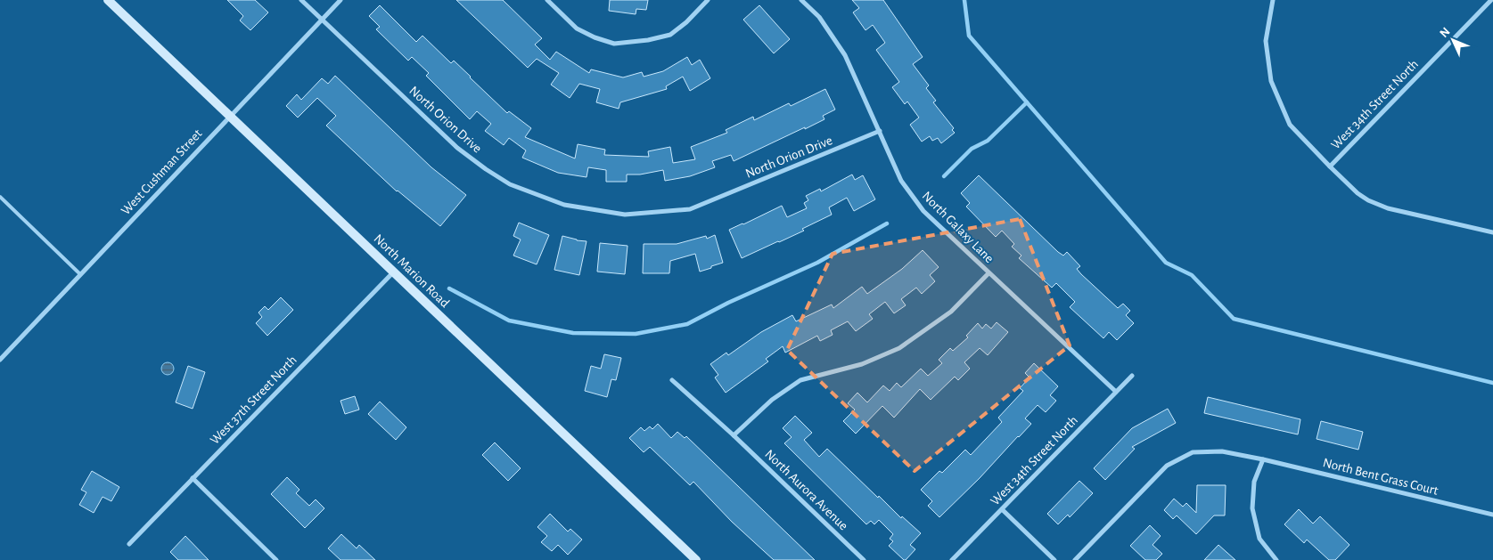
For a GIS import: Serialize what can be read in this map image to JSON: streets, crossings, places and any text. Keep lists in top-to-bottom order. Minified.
{"streets":{"main road":["North Marion Road"],"street":["West 34th Street North","North Orion Drive","West Cushman Street","North Galaxy Lane","West 37th Street North","North Bent Grass Court","North Aurora Avenue"]},"crossings":[["West 34th Street North","North Galaxy Lane"],["North Orion Drive","West Cushman Street"],["North Orion Drive","North Galaxy Lane"],["West Cushman Street","North Marion Road"],["North Marion Road","West 37th Street North"]],"north":"top left"}
